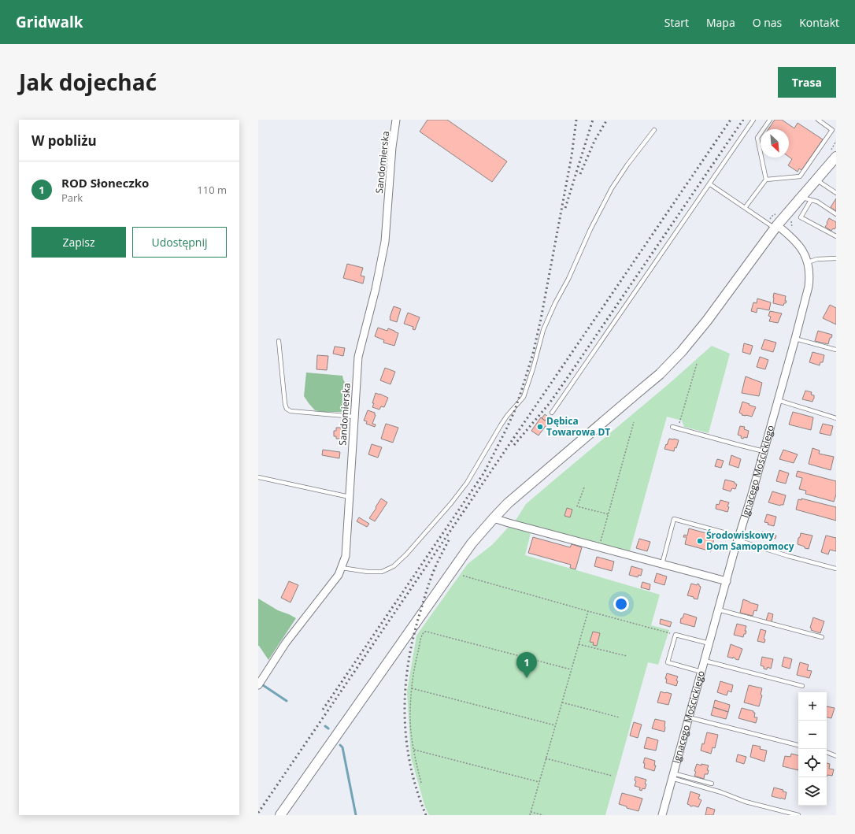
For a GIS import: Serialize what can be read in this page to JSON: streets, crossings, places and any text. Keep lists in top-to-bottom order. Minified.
{"streets":{"street":["Sandomierska","Ignacego Mościckiego"]},"places":["Dębica Towarowa DT","Środowiskowy Dom Samopomocy"],"north":"bottom right","page":{"header":"Gridwalk","nav":["Start","Mapa","O nas","Kontakt"],"title":"Jak dojechać","buttons":["Trasa",["Zapisz","Udostępnij"]],"heading":"W pobliżu","list":[{"mark":"1","name":"ROD Słoneczko","note":"Park","value":"110 m"}],"pins":"1","map_buttons":["+","−"]}}
